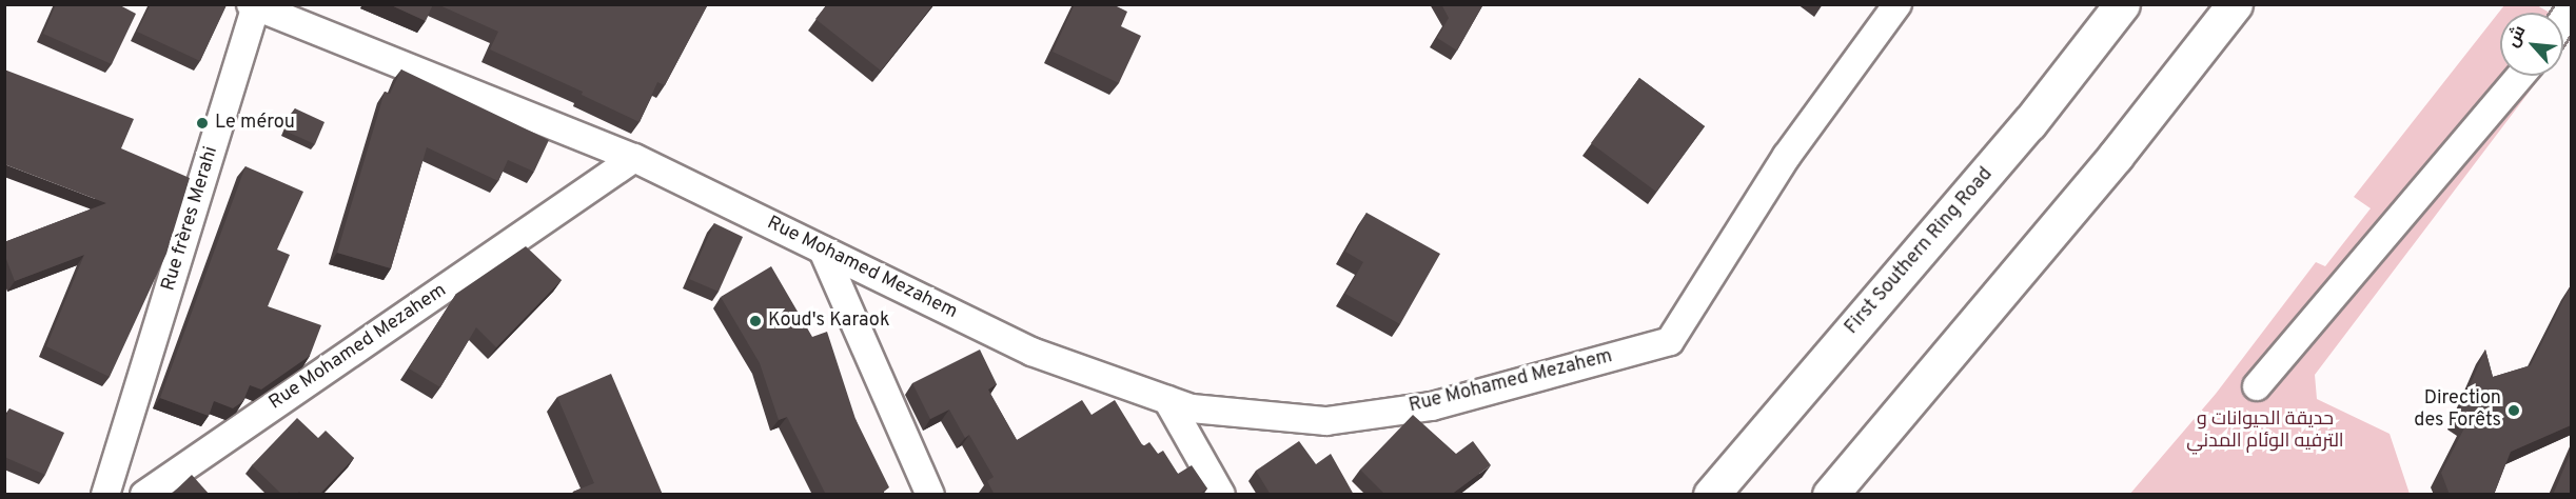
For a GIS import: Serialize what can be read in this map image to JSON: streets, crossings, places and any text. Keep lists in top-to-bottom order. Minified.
{"streets":{"highway":["First Southern Ring Road"],"street":["Rue frères Merahi","Rue Mohamed Mezahem"]},"crossings":[["Rue frères Merahi","Rue Mohamed Mezahem"]],"parks":["حديقة الحيوانات و الترفيه الوئام المدني"],"places":["Le mérou","Koud's Karaok","Direction des Forêts"],"north":"top left"}
